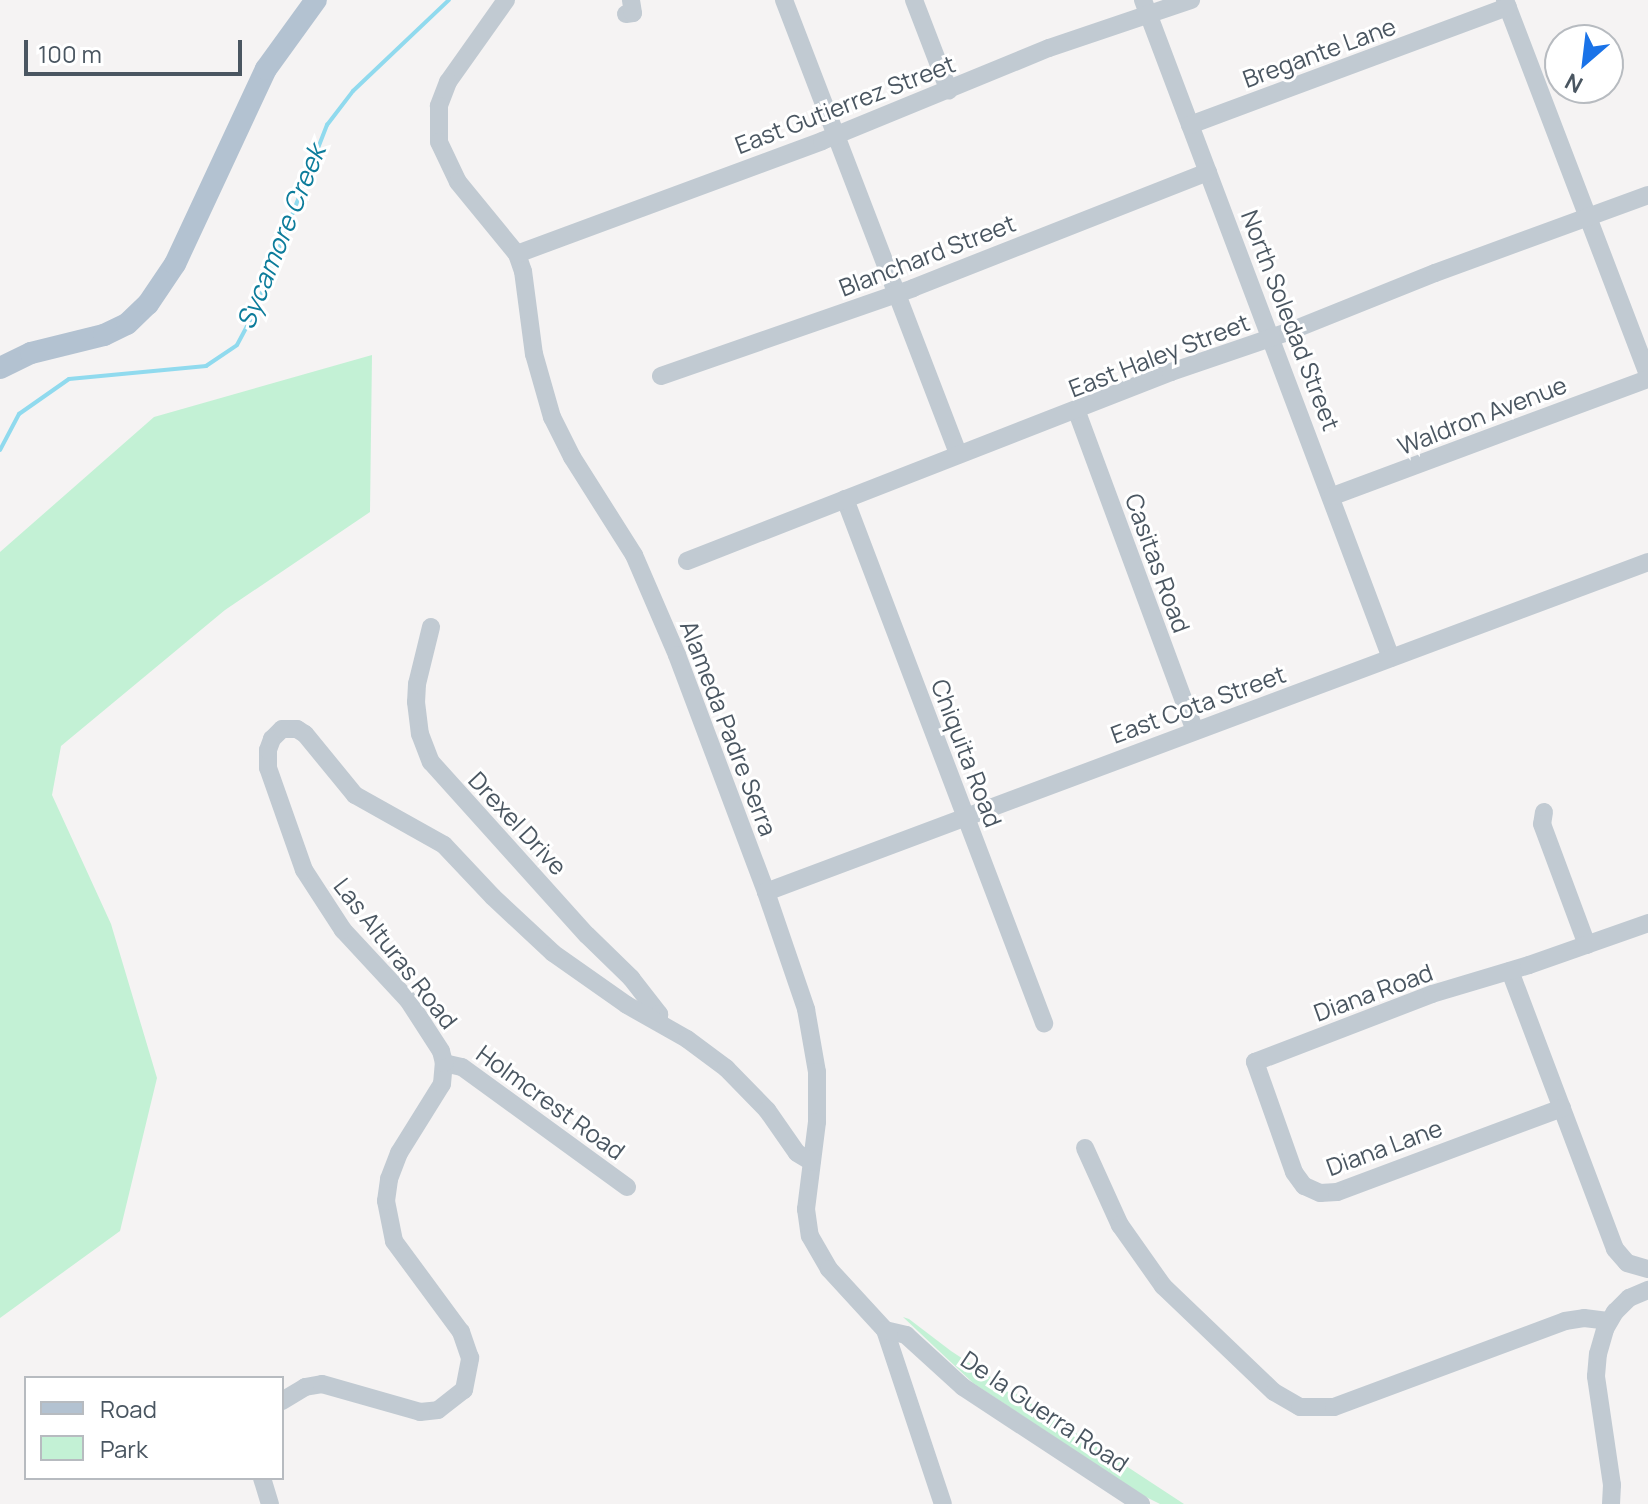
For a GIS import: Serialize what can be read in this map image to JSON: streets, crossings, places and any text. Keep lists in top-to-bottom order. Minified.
{"streets":{"street":["Bregante Lane","East Gutierrez Street","Blanchard Street","North Soledad Street","East Haley Street","Waldron Avenue","Casitas Road","East Cota Street","Alameda Padre Serra","Chiquita Road","Drexel Drive","Las Alturas Road","Diana Road","Holmcrest Road","Diana Lane","De la Guerra Road"]},"crossings":[["Bregante Lane","North Soledad Street"],["East Gutierrez Street","North Soledad Street"],["East Gutierrez Street","Alameda Padre Serra"],["Blanchard Street","North Soledad Street"],["North Soledad Street","East Haley Street"],["North Soledad Street","Waldron Avenue"],["North Soledad Street","East Cota Street"],["East Haley Street","Casitas Road"],["East Haley Street","Chiquita Road"],["Casitas Road","East Cota Street"],["East Cota Street","Alameda Padre Serra"],["East Cota Street","Chiquita Road"],["Alameda Padre Serra","Las Alturas Road"],["Alameda Padre Serra","De la Guerra Road"],["Drexel Drive","Las Alturas Road"],["Las Alturas Road","Holmcrest Road"],["Diana Road","Diana Lane"]],"water":["Sycamore Creek"],"legend":["Road","Park"],"scale_bar":"100 m","north":"bottom left"}
